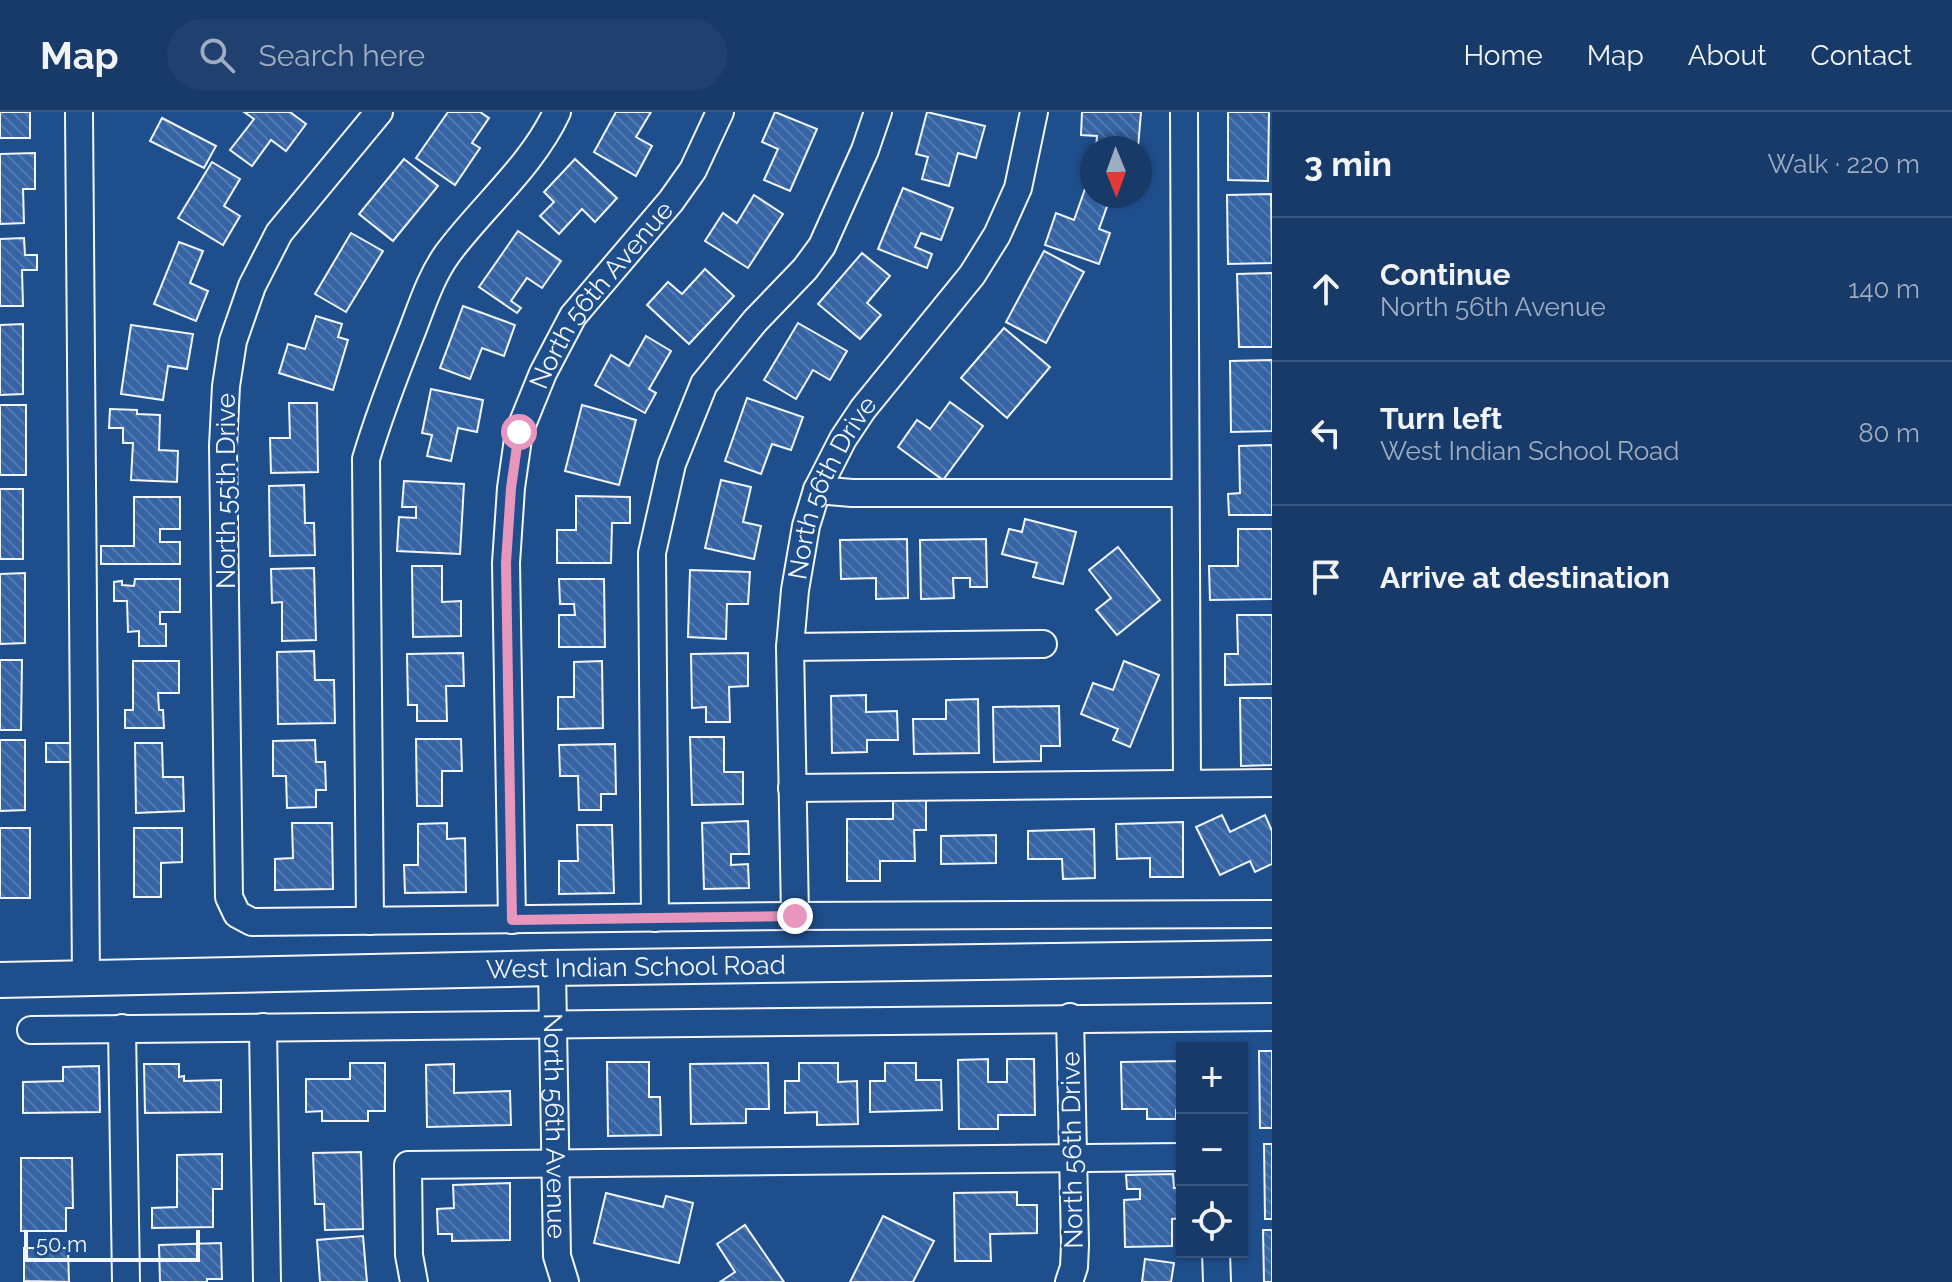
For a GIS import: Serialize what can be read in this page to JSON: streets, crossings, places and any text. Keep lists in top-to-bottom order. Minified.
{"streets":{"main road":["West Indian School Road"],"street":["North 56th Avenue","North 56th Drive","North 55th Drive"]},"crossings":[["North 56th Avenue","West Indian School Road"],["North 56th Drive","West Indian School Road"],["North 55th Drive","West Indian School Road"]],"scale_bar":"50 m","north":"bottom","page":{"header":"Map","search":"Search here","nav":["Home","Map","About","Contact"],"heading":["3 min","Walk · 220 m"],"list":[["Continue","North 56th Avenue","140 m"],["Turn left","West Indian School Road","80 m"],"Arrive at destination"],"map_buttons":["+","−"],"scale":"50 m"}}
